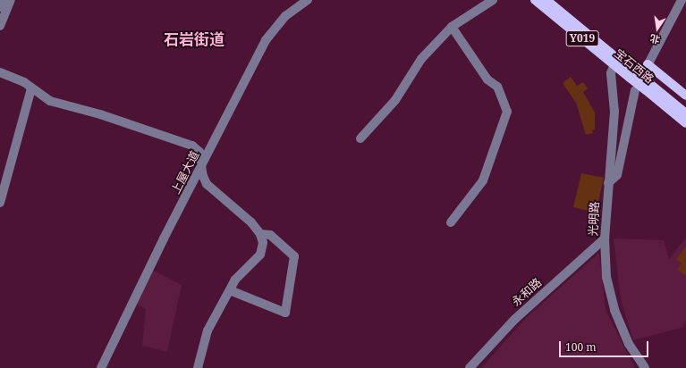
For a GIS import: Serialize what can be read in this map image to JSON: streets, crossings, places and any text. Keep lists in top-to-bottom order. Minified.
{"streets":{"main road":["Y019","宝石西路"],"street":["上屋大道","光明路","永和路"]},"crossings":[["宝石西路","光明路"],["光明路","永和路"]],"districts":["石岩街道"],"scale_bar":"100 m","north":"bottom"}
